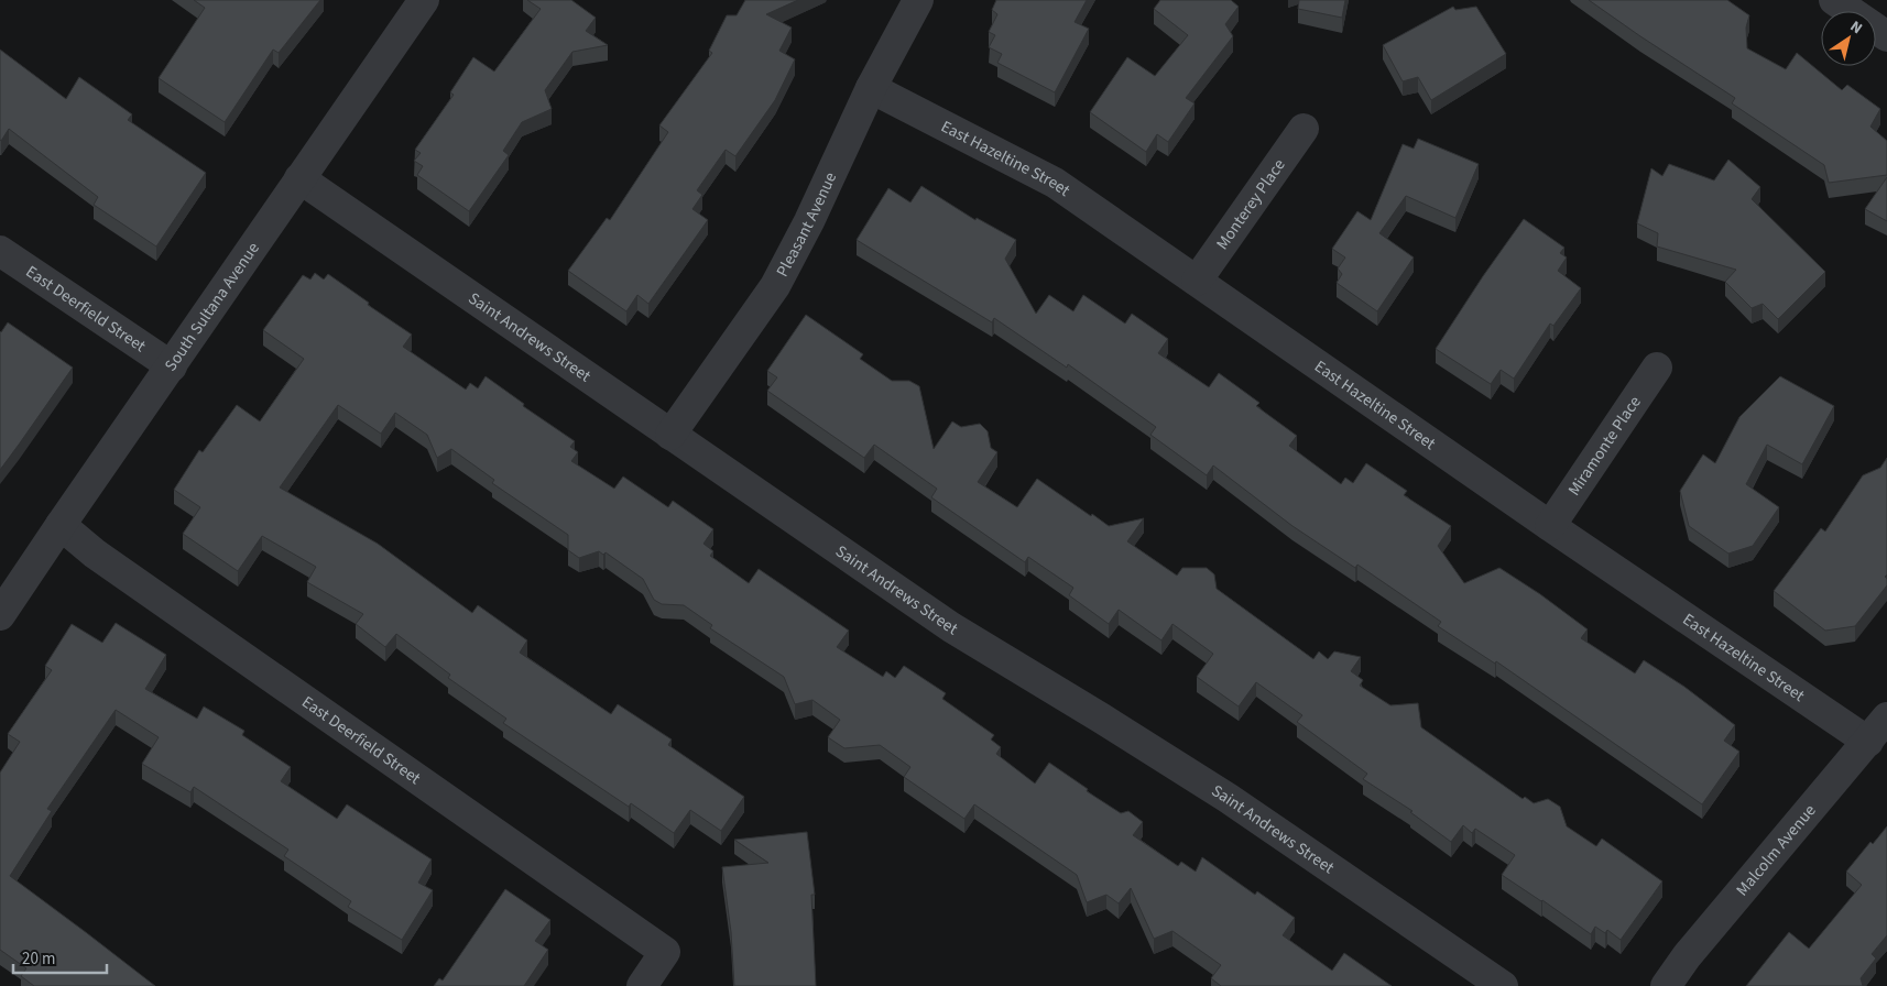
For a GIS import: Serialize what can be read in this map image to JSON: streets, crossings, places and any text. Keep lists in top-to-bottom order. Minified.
{"streets":{"street":["East Hazeltine Street","Monterey Place","Pleasant Avenue","South Sultana Avenue","East Deerfield Street","Saint Andrews Street","Miramonte Place","Malcolm Avenue"]},"crossings":[["East Hazeltine Street","Monterey Place"],["East Hazeltine Street","Pleasant Avenue"],["East Hazeltine Street","Miramonte Place"],["East Hazeltine Street","Malcolm Avenue"],["Pleasant Avenue","Saint Andrews Street"],["South Sultana Avenue","East Deerfield Street"],["South Sultana Avenue","Saint Andrews Street"]],"scale_bar":"20 m","north":"top right"}
